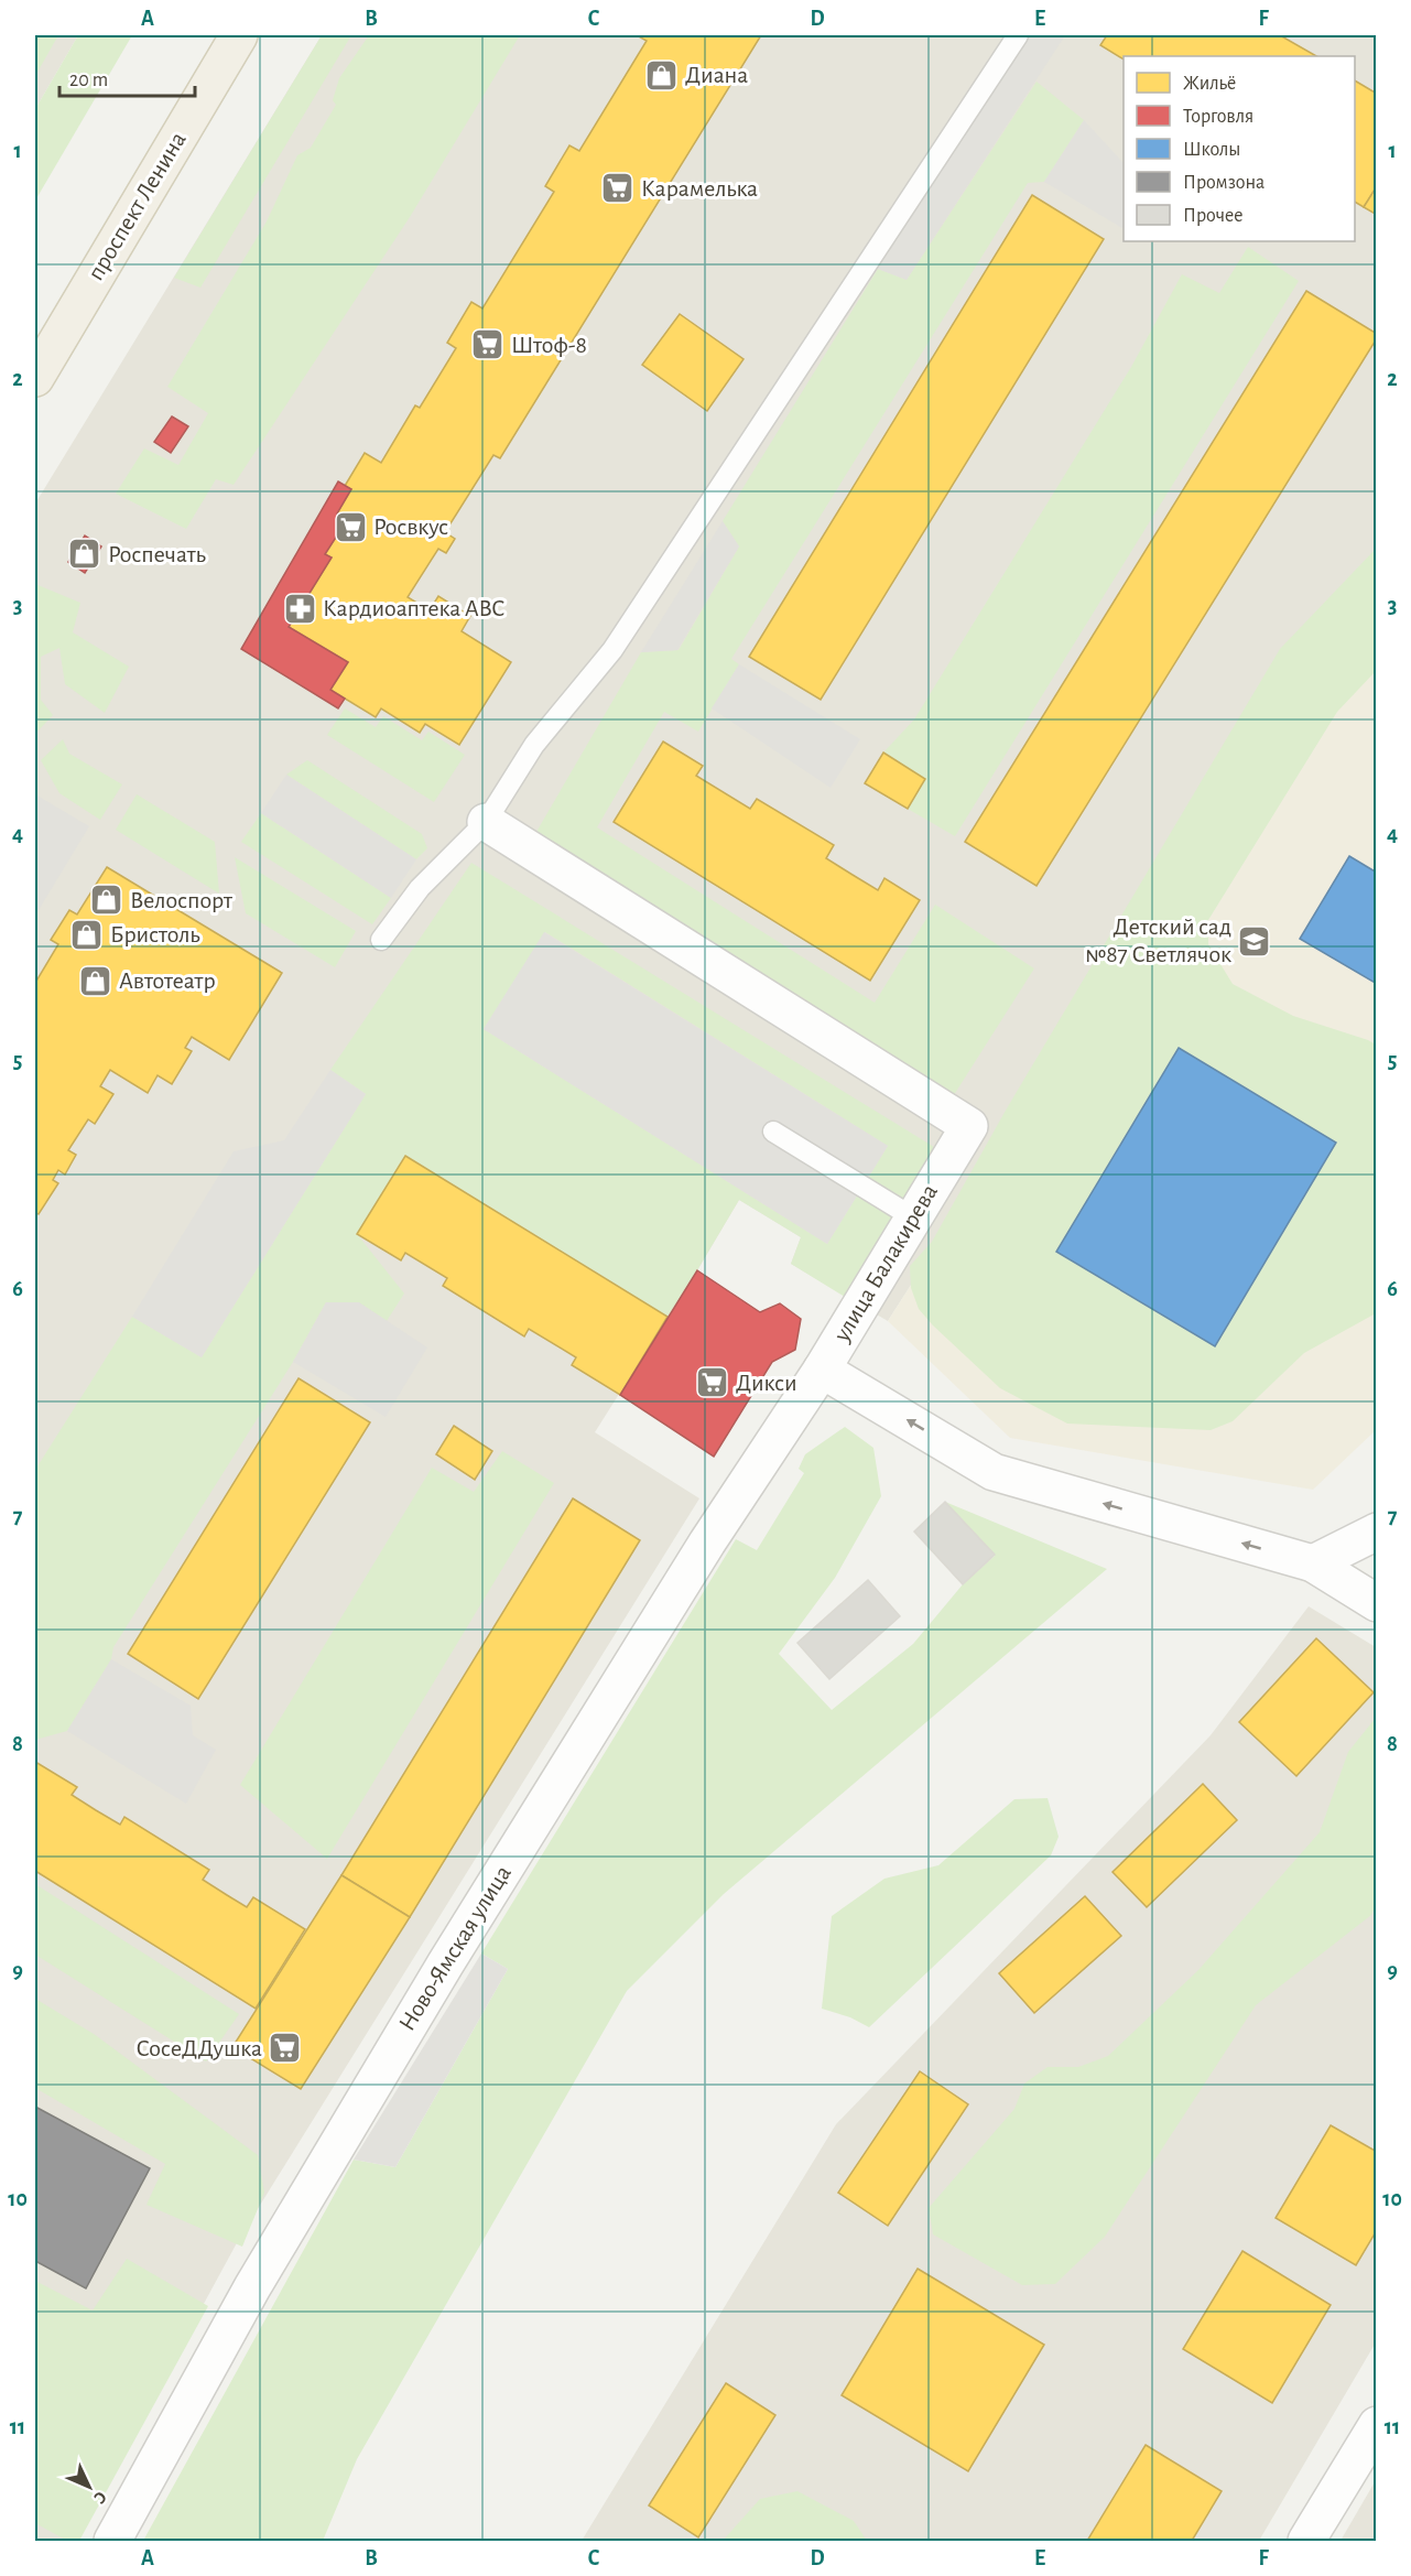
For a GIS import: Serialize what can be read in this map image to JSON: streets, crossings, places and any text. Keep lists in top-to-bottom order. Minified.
{"streets":{"main road":["проспект Ленина"],"street":["улица Балакирева","Ново-Ямская улица"]},"crossings":[["улица Балакирева","Ново-Ямская улица"]],"one_way":["улица Балакирева"],"places":{"shop":["Диана","Роспечать","Велоспорт","Бристоль","Автотеатр"],"supermarket":["Карамелька","Штоф-8","Росвкус","Дикси","СосеДДушка"],"pharmacy":["Кардиоаптека ABC"],"school or university":["Детский сад №87 Светлячок"]},"legend":["Жильё","Торговля","Школы","Промзона","Прочее"],"scale_bar":"20 m","north":"bottom right","grid":{"columns":["A","B","C","D","E","F"],"rows":["1","2","3","4","5","6","7","8","9","10","11"]}}
